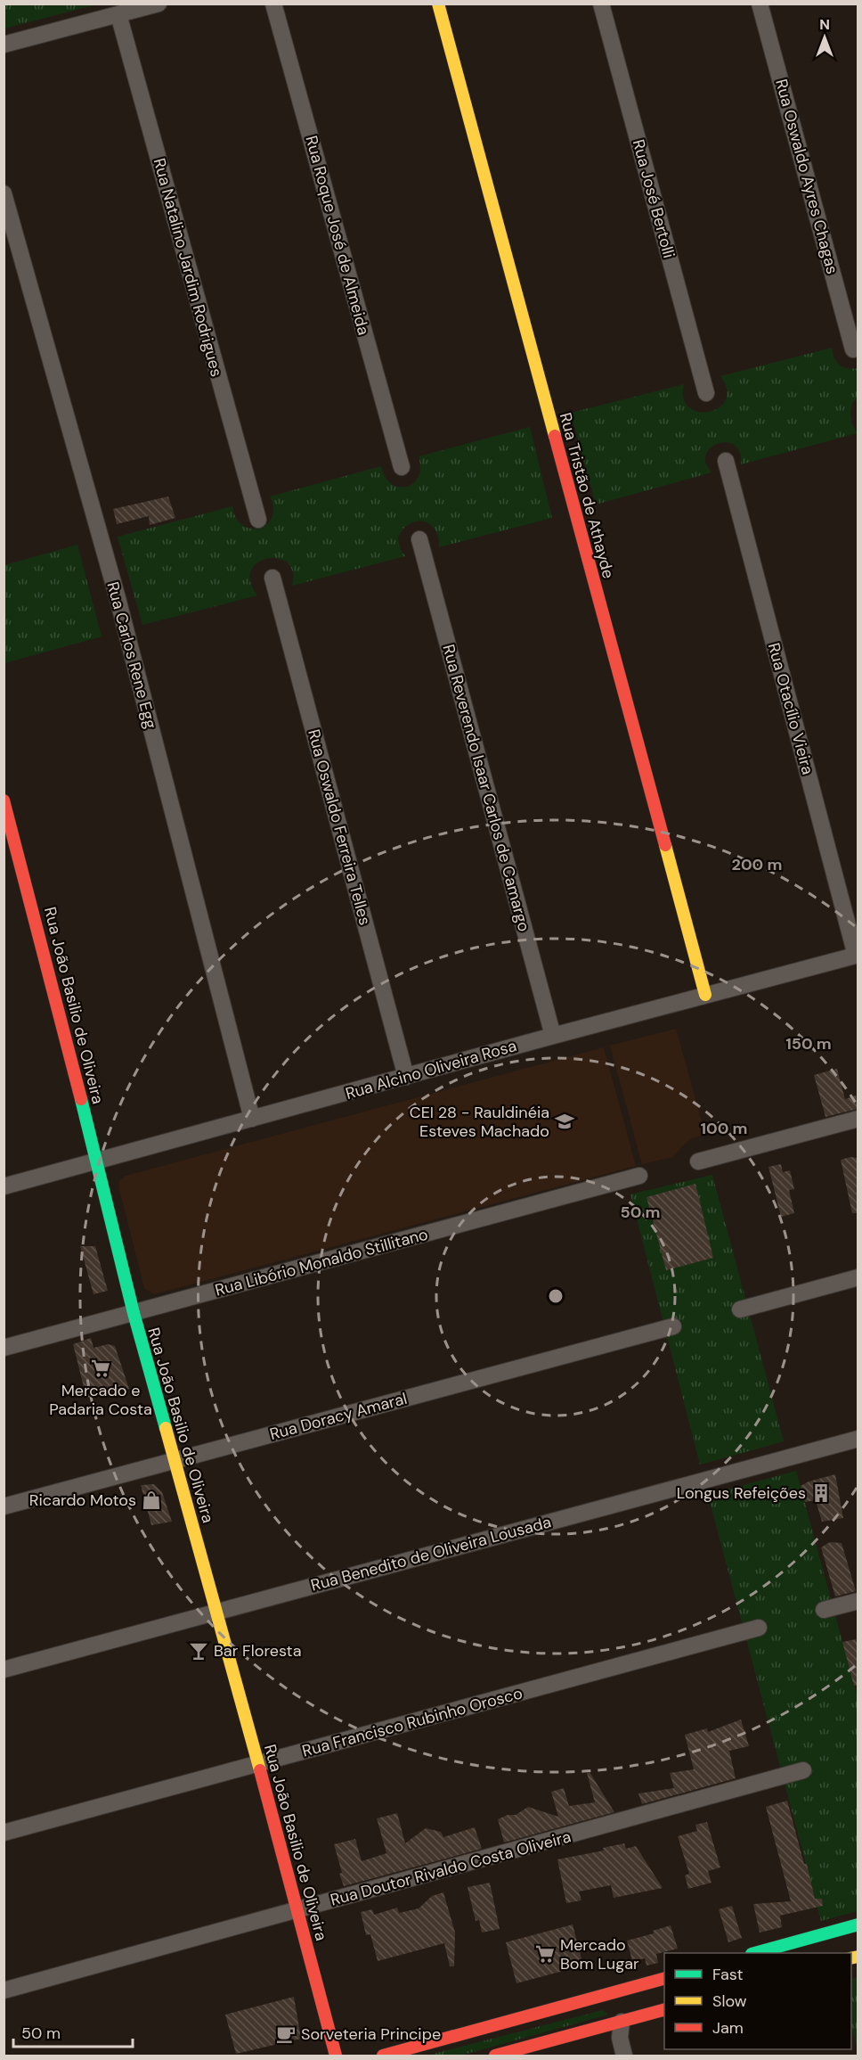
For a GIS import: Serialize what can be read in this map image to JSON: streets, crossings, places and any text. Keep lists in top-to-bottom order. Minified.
{"streets":{"street":["Rua Oswaldo Ayres Chagas","Rua José Bertolli","Rua Roque José de Almeida","Rua Natalino Jardim Rodrigues","Rua Tristão de Athayde","Rua Carlos Rene Egg","Rua Otacílio Vieira","Rua Reverendo Isaar Carlos de Camargo","Rua Oswaldo Ferreira Telles","Rua João Basilio de Oliveira","Rua Alcino Oliveira Rosa","Rua Libório Monaldo Stillitano","Rua Doracy Amaral","Rua Benedito de Oliveira Lousada","Rua Francisco Rubinho Orosco","Rua Doutor Rivaldo Costa Oliveira"]},"crossings":[["Rua Tristão de Athayde","Rua Alcino Oliveira Rosa"],["Rua Carlos Rene Egg","Rua Alcino Oliveira Rosa"],["Rua Otacílio Vieira","Rua Alcino Oliveira Rosa"],["Rua Reverendo Isaar Carlos de Camargo","Rua Alcino Oliveira Rosa"],["Rua Oswaldo Ferreira Telles","Rua Alcino Oliveira Rosa"],["Rua João Basilio de Oliveira","Rua Alcino Oliveira Rosa"],["Rua João Basilio de Oliveira","Rua Libório Monaldo Stillitano"],["Rua João Basilio de Oliveira","Rua Doracy Amaral"],["Rua João Basilio de Oliveira","Rua Benedito de Oliveira Lousada"],["Rua João Basilio de Oliveira","Rua Francisco Rubinho Orosco"],["Rua João Basilio de Oliveira","Rua Doutor Rivaldo Costa Oliveira"]],"places":{"school or university":["CEI 28 - Rauldinéia Esteves Machado"],"supermarket":["Mercado e Padaria Costa","Mercado Bom Lugar"],"building":["Longus Refeições"],"shop":["Ricardo Motos"],"bar":["Bar Floresta"],"cafe":["Sorveteria Principe"]},"legend":["Fast","Slow","Jam"],"scale_bar":"50 m","north":"top","rings":["200 m","150 m","100 m","50 m"]}
